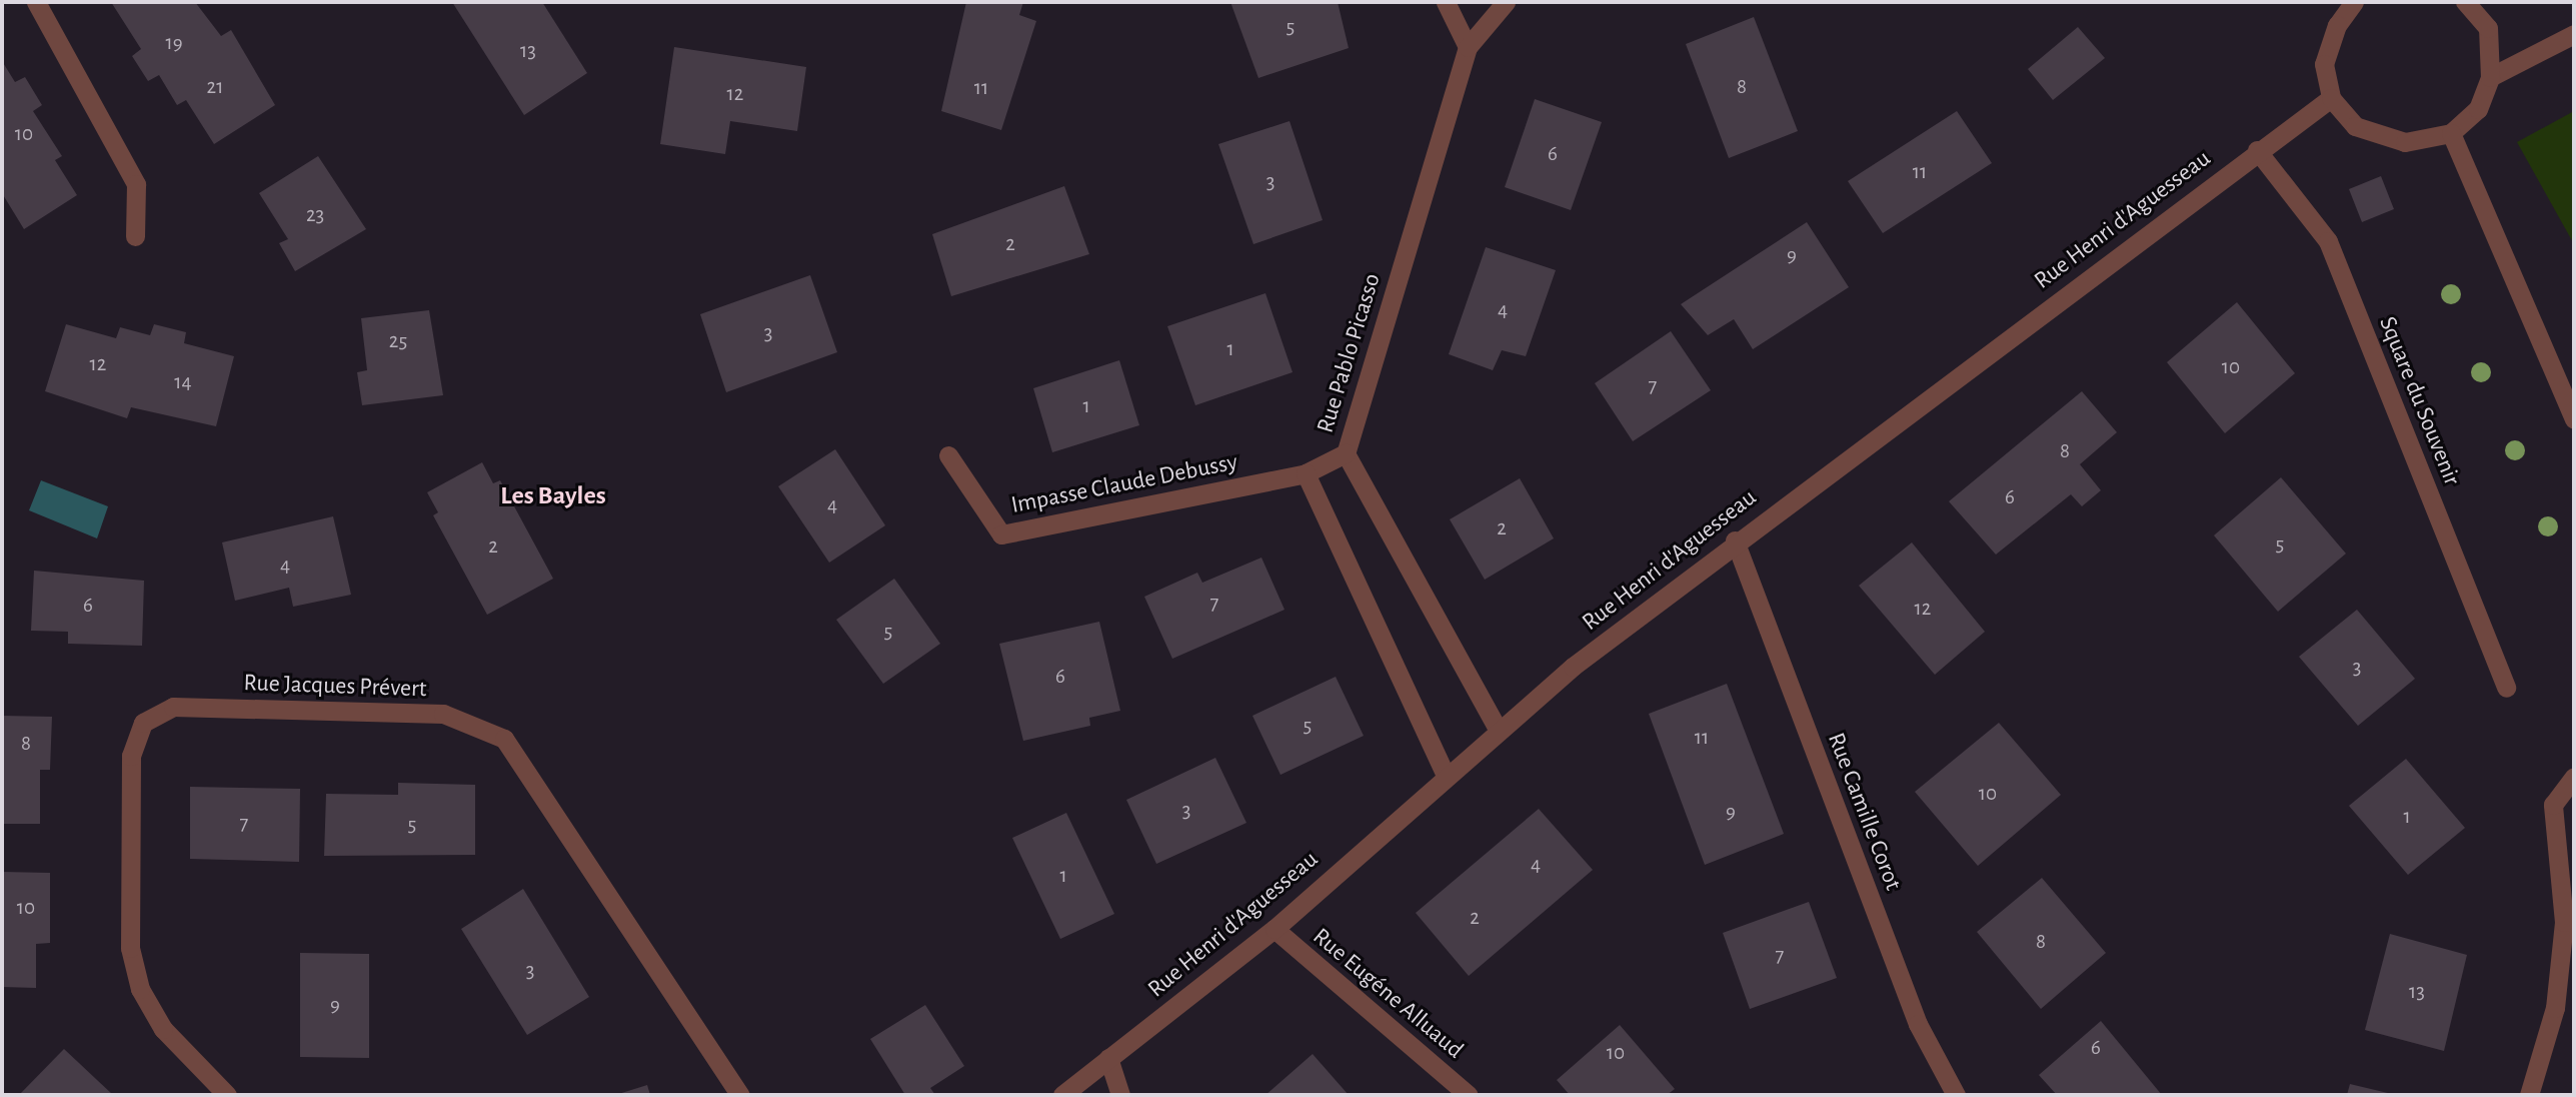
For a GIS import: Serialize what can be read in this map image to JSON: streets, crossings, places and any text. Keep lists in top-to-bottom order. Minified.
{"streets":{"street":["Rue Henri d'Aguesseau","Rue Pablo Picasso","Square du Souvenir","Impasse Claude Debussy","Rue Jacques Prévert","Rue Camille Corot","Rue Eugéne Alluaud"]},"crossings":[["Rue Henri d'Aguesseau","Rue Pablo Picasso"],["Rue Henri d'Aguesseau","Square du Souvenir"],["Rue Henri d'Aguesseau","Rue Camille Corot"],["Rue Henri d'Aguesseau","Rue Eugéne Alluaud"],["Rue Pablo Picasso","Impasse Claude Debussy"]],"districts":["Les Bayles"],"house_numbers":["5","19","13","21","8","11","12","10","6","11","3","23","2","9","4","3","25","1","12","10","14","7","1","8","6","4","2","5","2","4","7","6","12","5","3","6","5","11","8","10","3","9","1","7","5","4","1","10","2","8","7","3","13","9","6","10"]}
